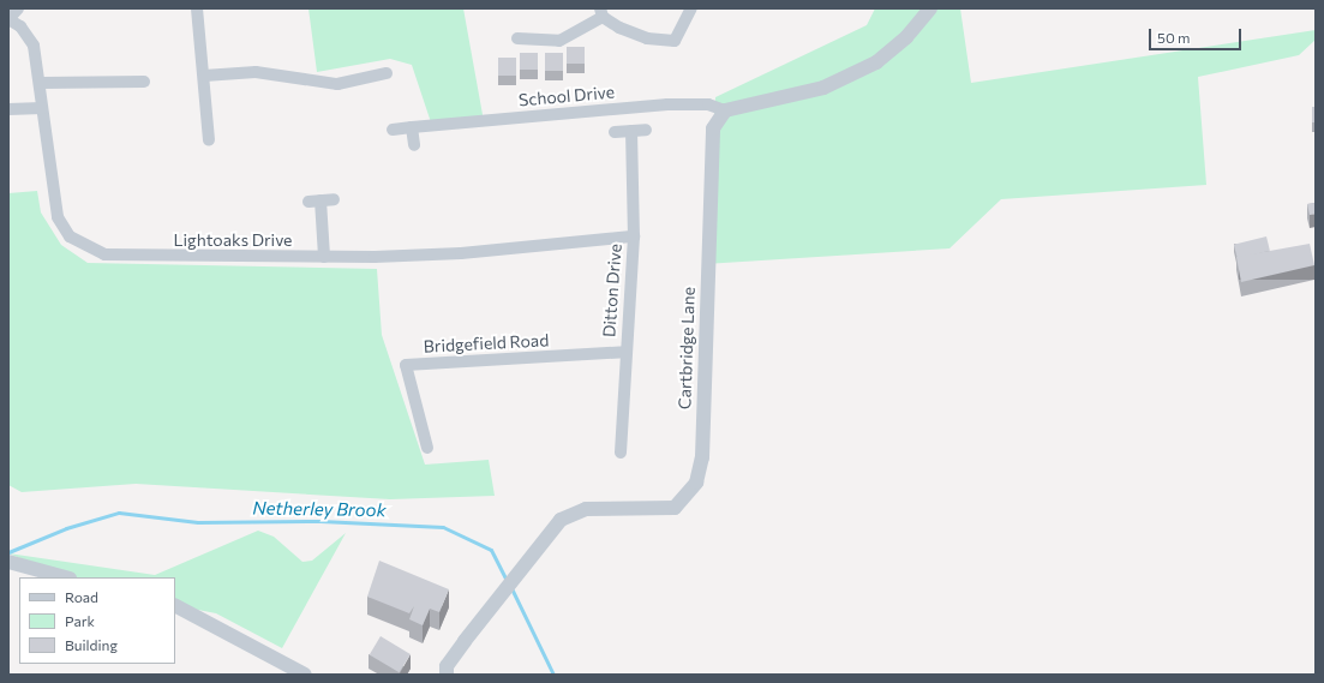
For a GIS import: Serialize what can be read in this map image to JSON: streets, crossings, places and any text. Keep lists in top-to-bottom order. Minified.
{"streets":{"street":["School Drive","Lightoaks Drive","Ditton Drive","Bridgefield Road","Cartbridge Lane"]},"crossings":[["School Drive","Cartbridge Lane"],["Lightoaks Drive","Ditton Drive"],["Ditton Drive","Bridgefield Road"]],"water":["Netherley Brook"],"legend":["Road","Park","Building"],"scale_bar":"50 m"}
